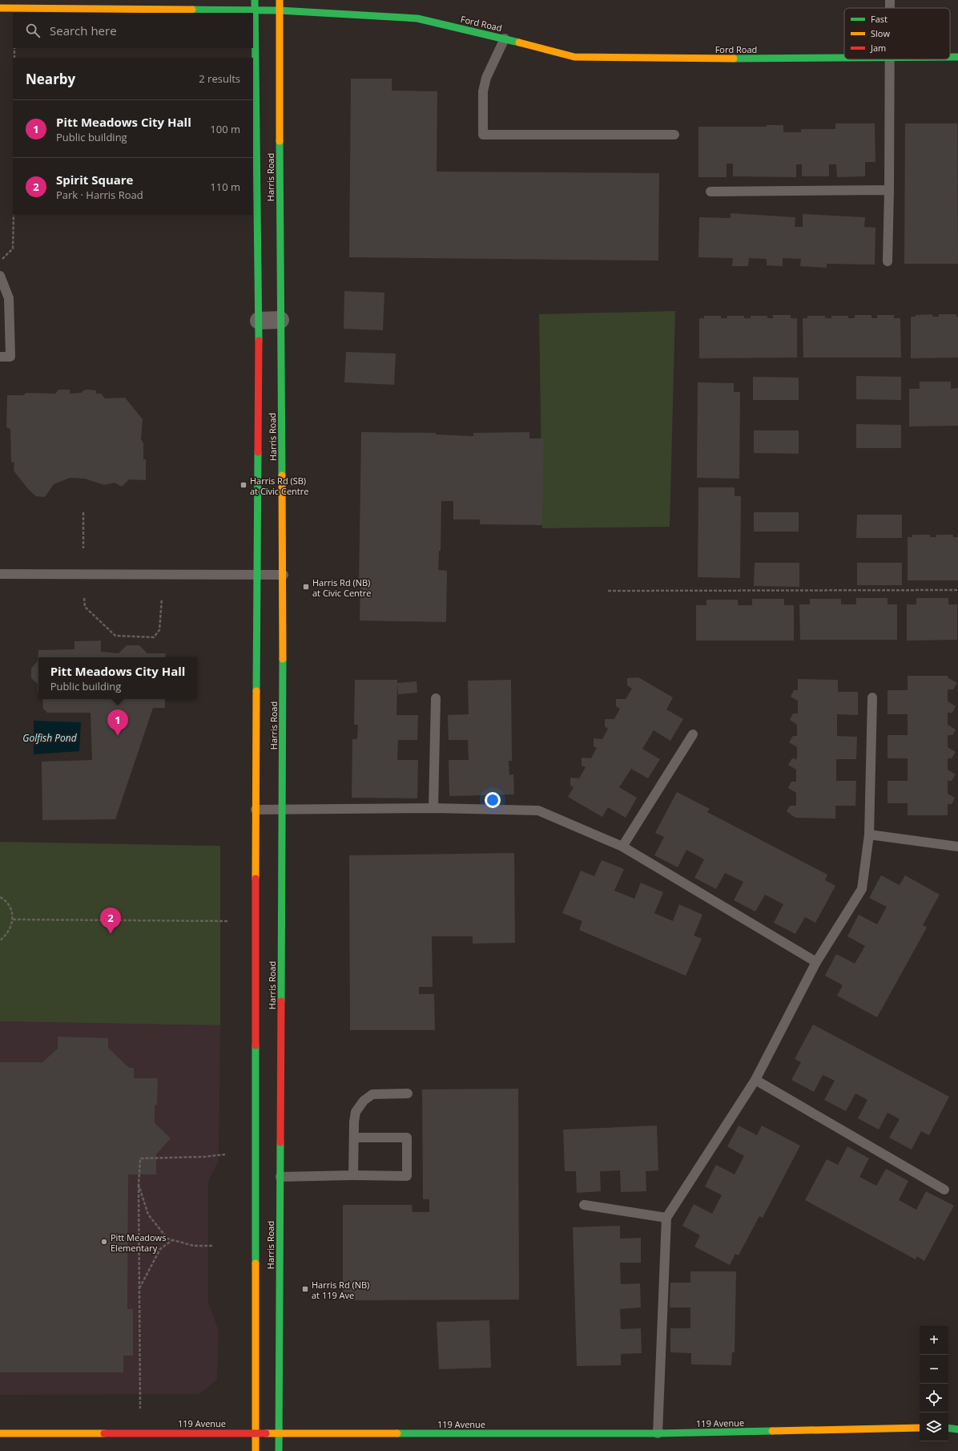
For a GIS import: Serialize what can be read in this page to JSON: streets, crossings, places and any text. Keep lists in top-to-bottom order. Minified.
{"streets":{"main road":["Ford Road","Harris Road","119 Avenue"]},"crossings":[["Ford Road","Harris Road"],["Harris Road","119 Avenue"]],"water":["Golfish Pond"],"places":{"transit":["Harris Rd (SB) at Civic Centre","Harris Rd (NB) at Civic Centre","Harris Rd (NB) at 119 Ave"],"other":["Pitt Meadows Elementary"]},"legend":["Fast","Slow","Jam"],"page":{"search":"Search here","heading":["Nearby","2 results"],"list":[{"mark":"1","name":"Pitt Meadows City Hall","note":"Public building","value":"100 m"},{"mark":"2","name":"Spirit Square","note":"Park · Harris Road","value":"110 m"}],"popup":["Pitt Meadows City Hall","Public building"],"pins":["1","2"],"map_buttons":["+","−"]}}
